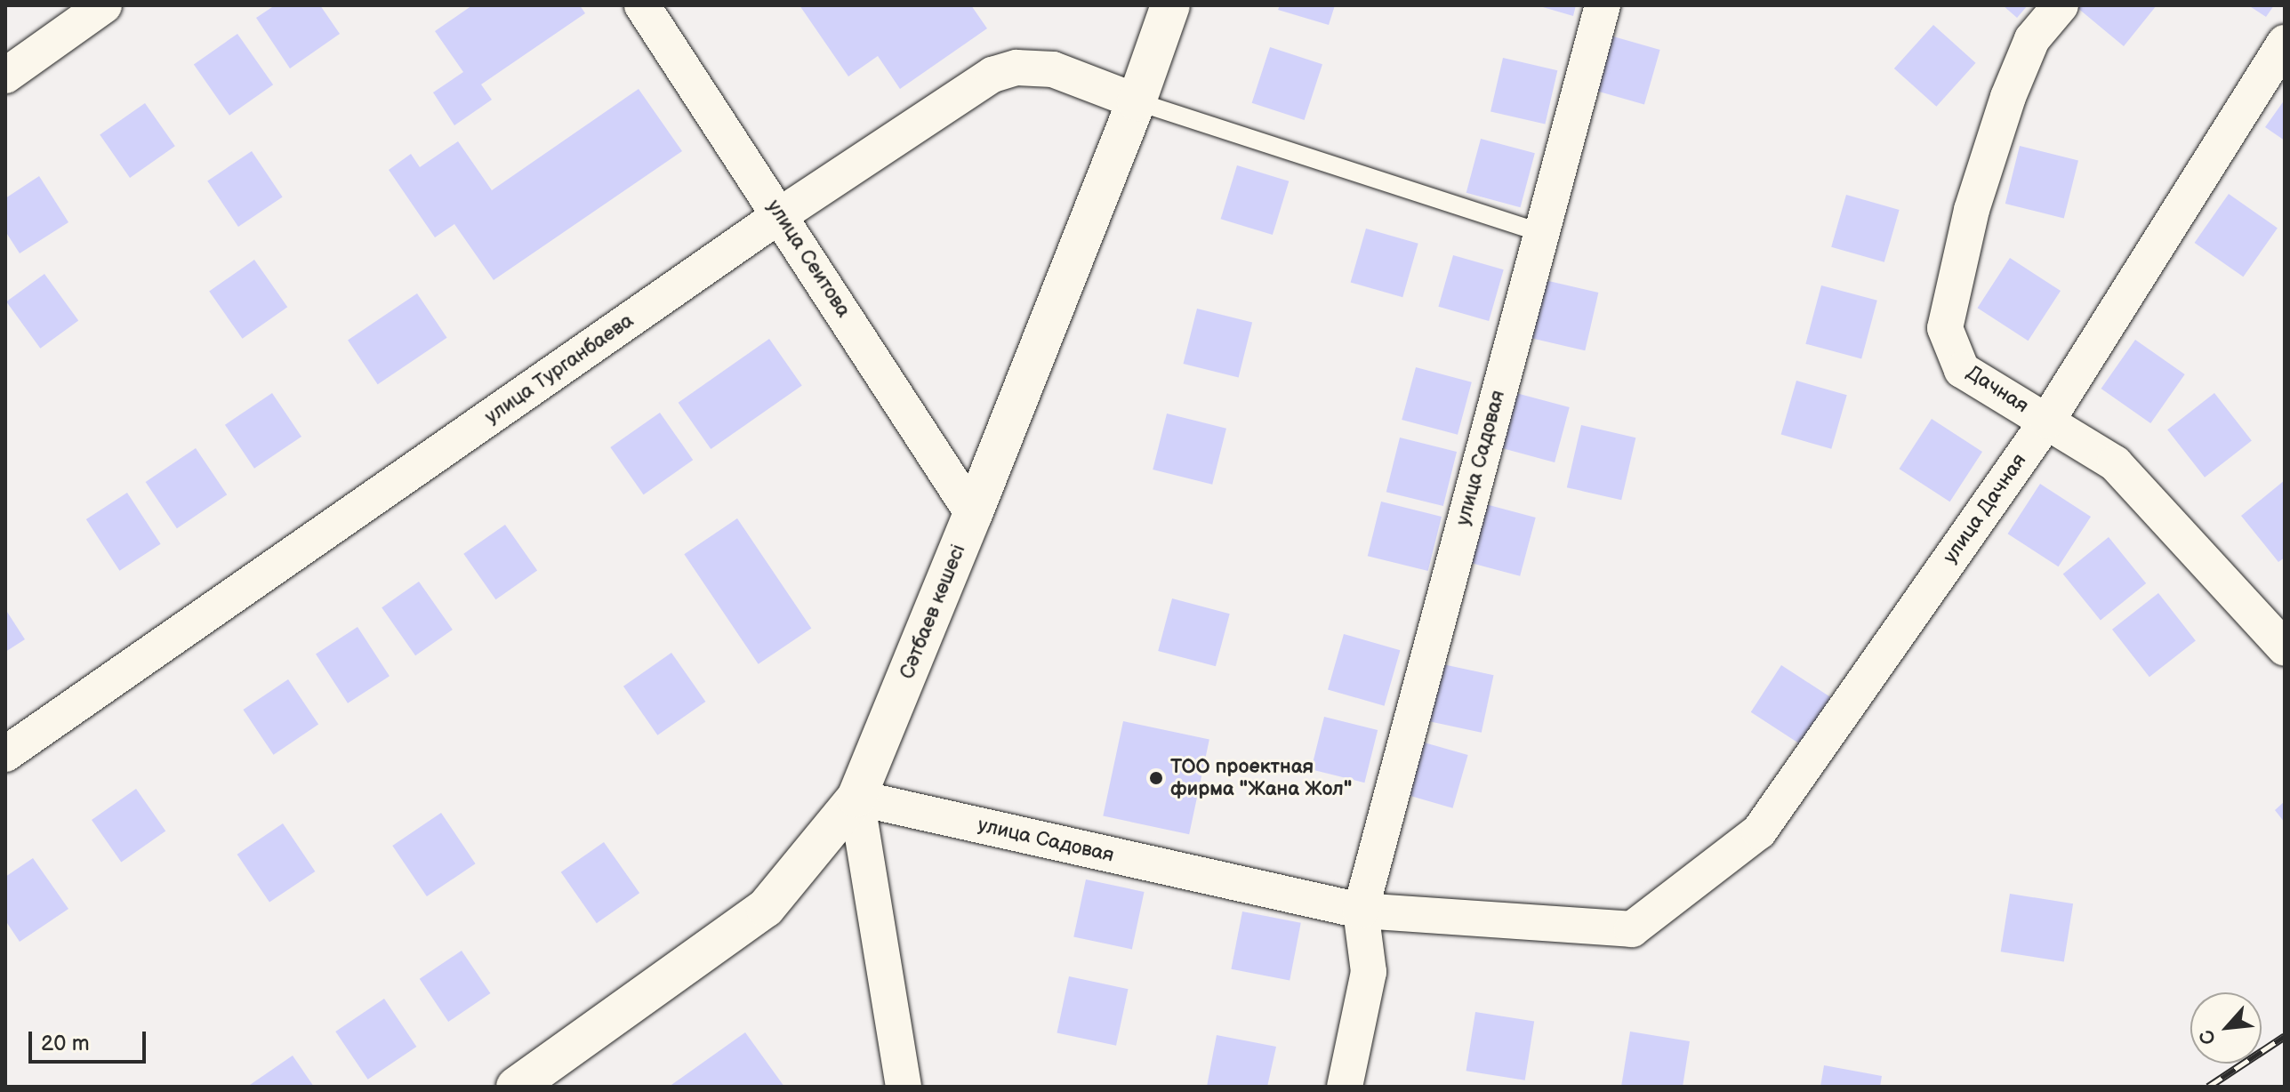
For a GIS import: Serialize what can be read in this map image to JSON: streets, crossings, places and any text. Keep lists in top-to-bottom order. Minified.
{"streets":{"main road":["Сәтбаев көшесі"],"street":["улица Сеитова","улица Турганбаева","Дачная","улица Садовая","улица Дачная"]},"crossings":[["улица Сеитова","улица Турганбаева"],["улица Сеитова","Сәтбаев көшесі"],["улица Турганбаева","Сәтбаев көшесі"],["Дачная","улица Дачная"],["улица Садовая","улица Дачная"],["улица Садовая","Сәтбаев көшесі"]],"places":["ТОО проектная фирма \"Жана Жол\""],"scale_bar":"20 m","north":"bottom left"}
